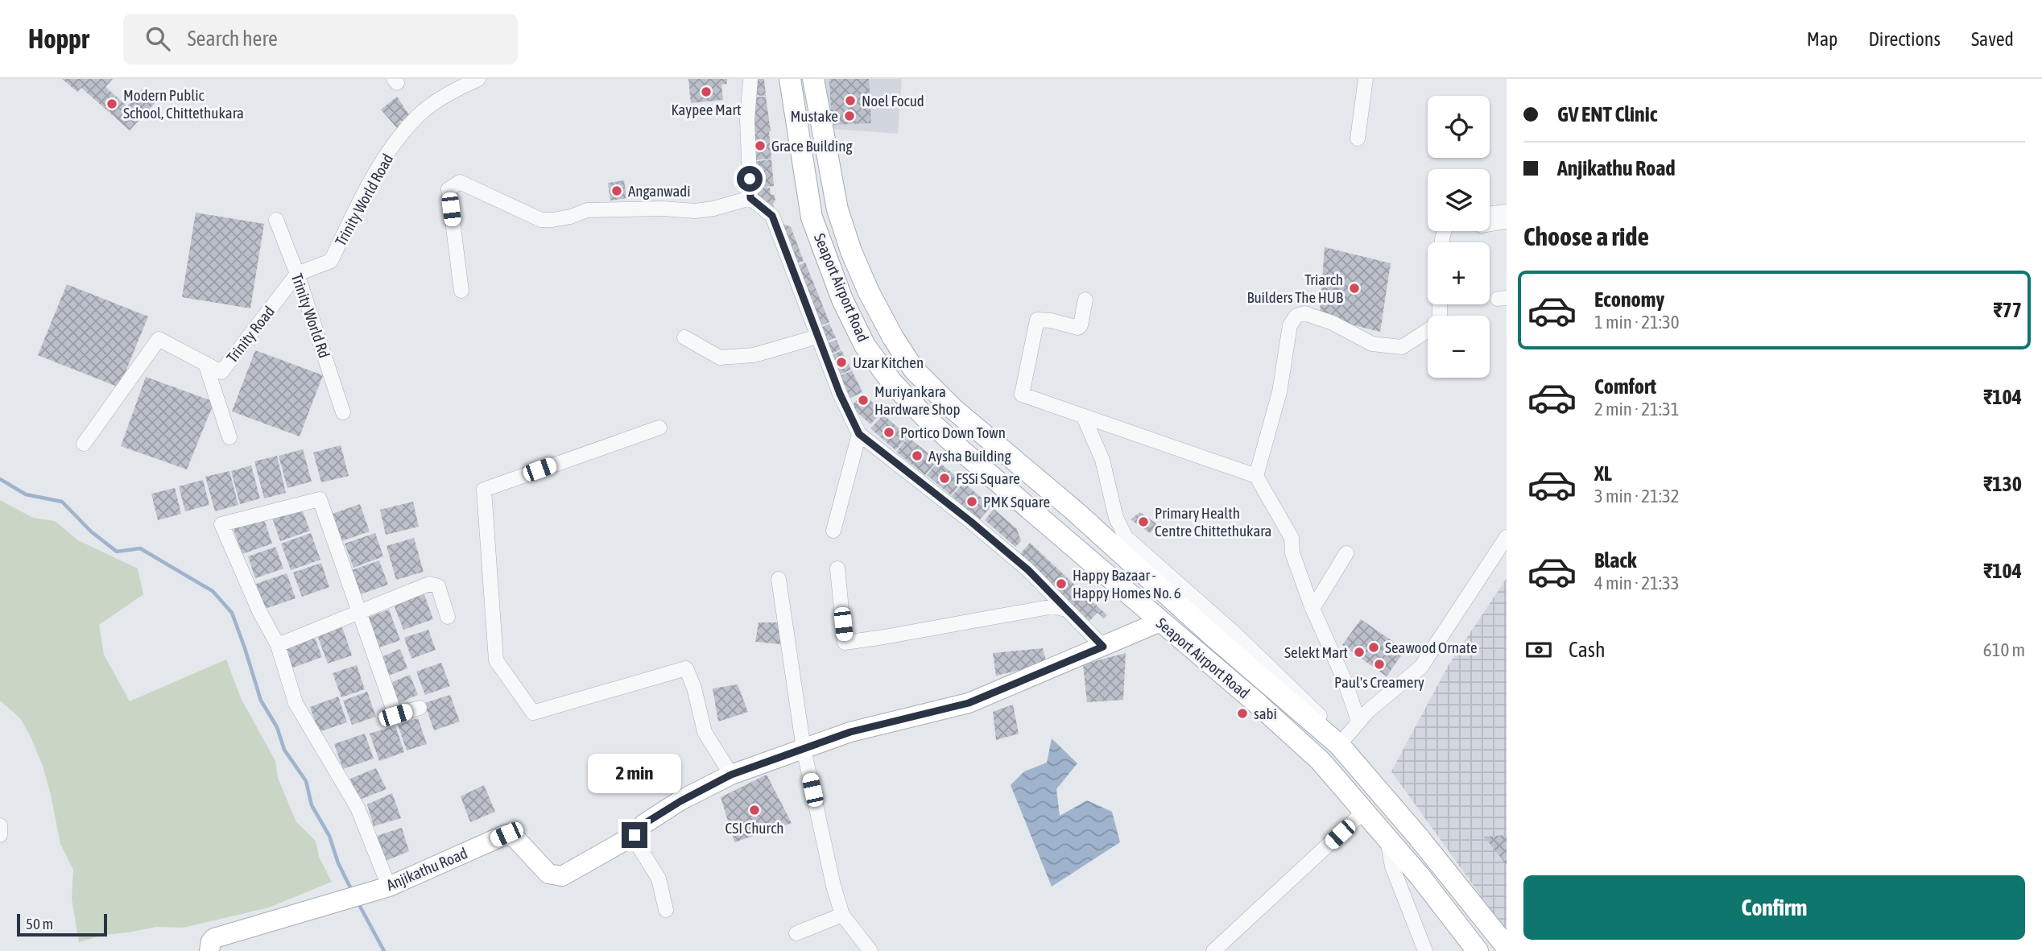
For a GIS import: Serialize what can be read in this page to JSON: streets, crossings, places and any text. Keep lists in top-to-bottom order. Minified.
{"streets":{"main road":["Seaport Airport Road"],"street":["Trinity World Road","Trinity World Rd","Trinity Road","Anjikathu Road"]},"crossings":[["Trinity World Road","Trinity World Rd"],["Trinity World Road","Trinity Road"],["Seaport Airport Road","Anjikathu Road"],["Trinity World Rd","Trinity Road"]],"places":["Kaypee Mart","Noel Focud","Modern Public School, Chittethukara","Mustake","Grace Building","Anganwadi","Triarch Builders The HUB","Uzar Kitchen","Muriyankara Hardware Shop","Portico Down Town","Aysha Building","FSSi Square","PMK Square","Primary Health Centre Chittethukara","Happy Bazaar - Happy Homes No. 6","Seawood Ornate","Selekt Mart","Paul's Creamery","sabi","CSI Church"],"scale_bar":"50 m","page":{"header":"Hoppr","search":"Search here","nav":["Map","Directions","Saved"],"banner":["GV ENT Clinic","Anjikathu Road"],"map_buttons":["+","−"],"heading":"Choose a ride","list":[{"name":"Economy","note":"1 min · 21:30","value":"₹77"},{"name":"Comfort","note":"2 min · 21:31","value":"₹104"},{"name":"XL","note":"3 min · 21:32","value":"₹130"},{"name":"Black","note":"4 min · 21:33","value":"₹104"}],"pay":["Cash","610 m"],"bubble":"2 min","buttons":"Confirm","scale":"50 m"}}
